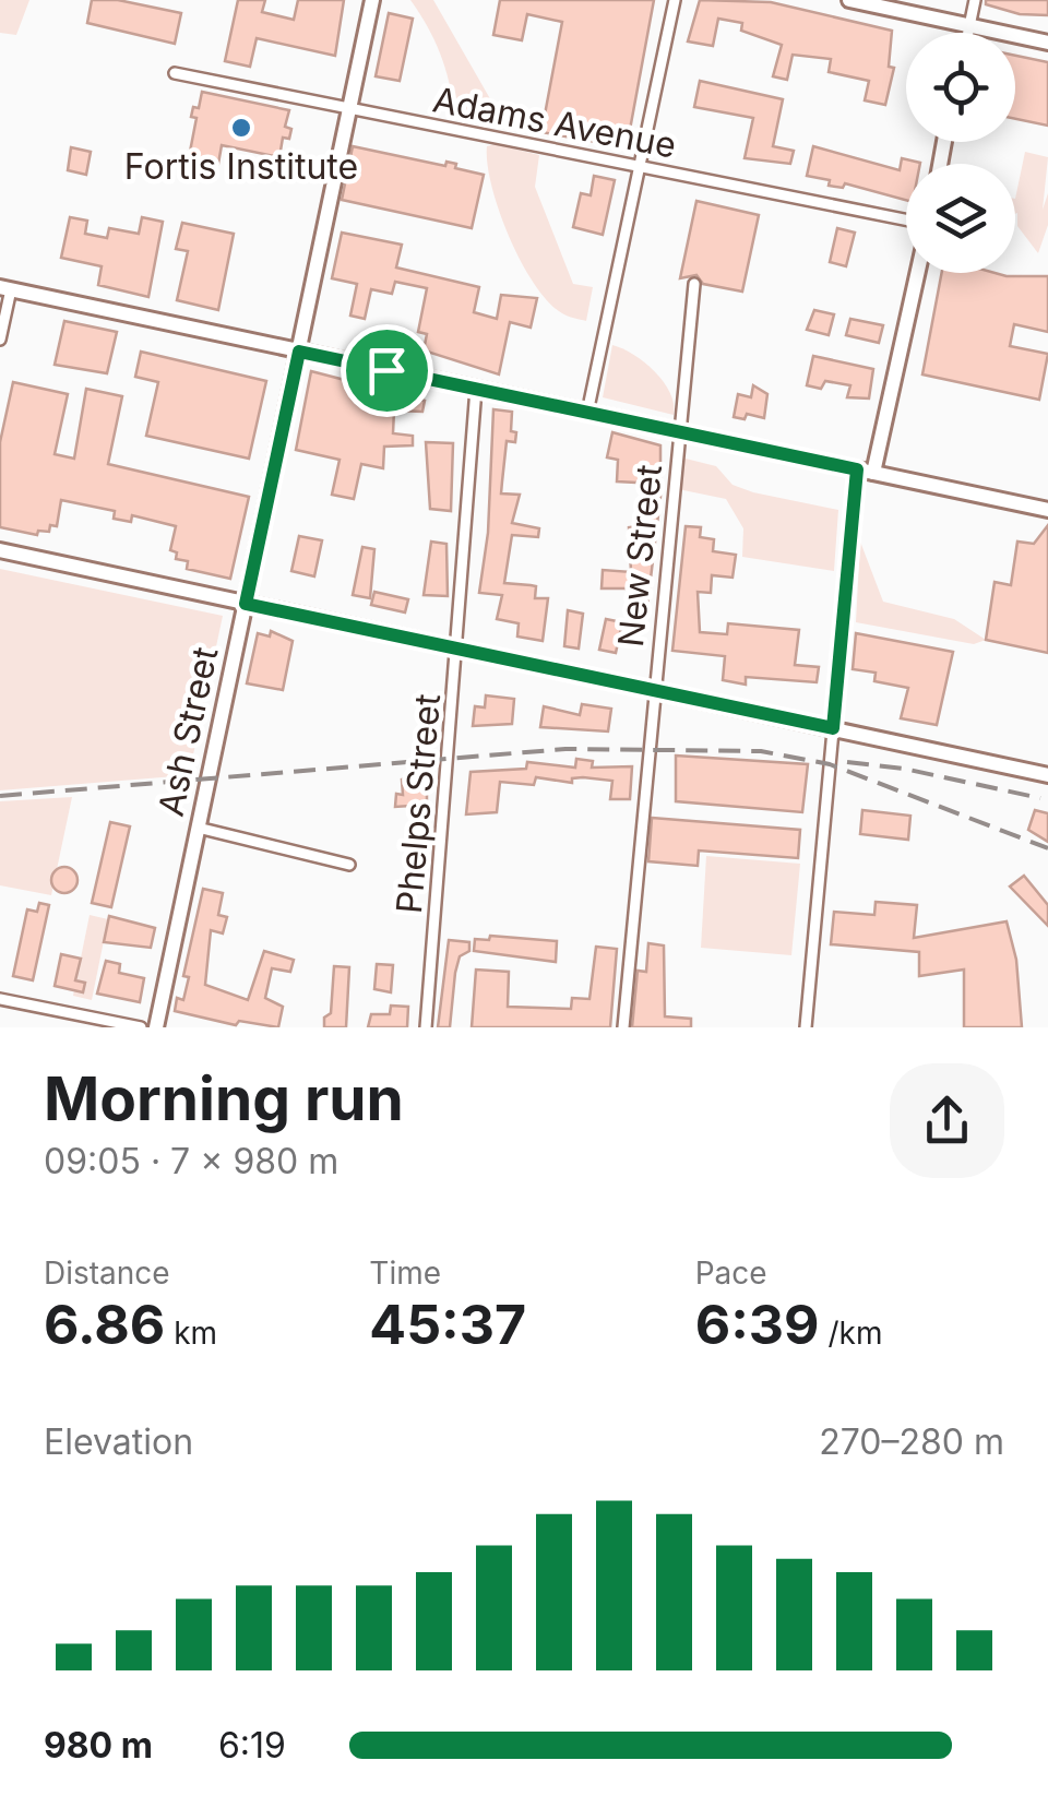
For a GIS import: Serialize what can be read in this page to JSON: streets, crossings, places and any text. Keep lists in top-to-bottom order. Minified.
{"streets":{"street":["Adams Avenue","New Street","Ash Street","Phelps Street"]},"crossings":[["Adams Avenue","Ash Street"]],"places":["Fortis Institute"],"page":{"heading":["Morning run","09:05 · 7 × 980 m"],"stats":[["Distance","6.86 km"],["Time","45:37"],["Pace","6:39 /km"]],"chart":["Elevation","270–280 m"],"list":[{"name":"980 m","note":"6:19"}]}}
